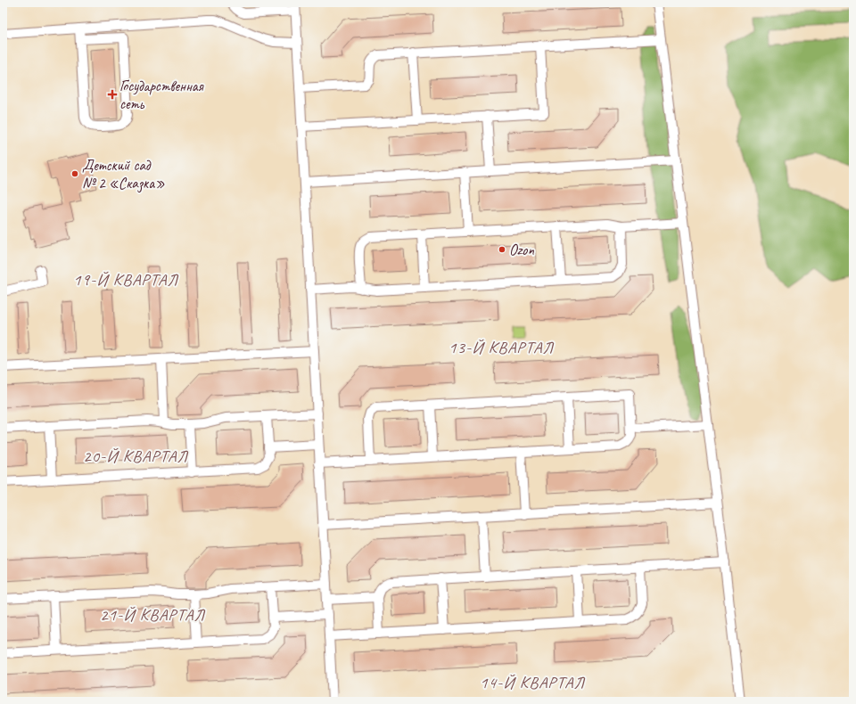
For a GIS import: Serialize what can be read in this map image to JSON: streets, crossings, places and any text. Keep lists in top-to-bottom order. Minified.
{"districts":["19-Й КВАРТАЛ","13-Й КВАРТАЛ","20-Й КВАРТАЛ","21-Й КВАРТАЛ","14-Й КВАРТАЛ"],"places":{"health":["Государственная сеть"],"other":["Детский сад № 2 «Сказка»","Ozon"]}}
